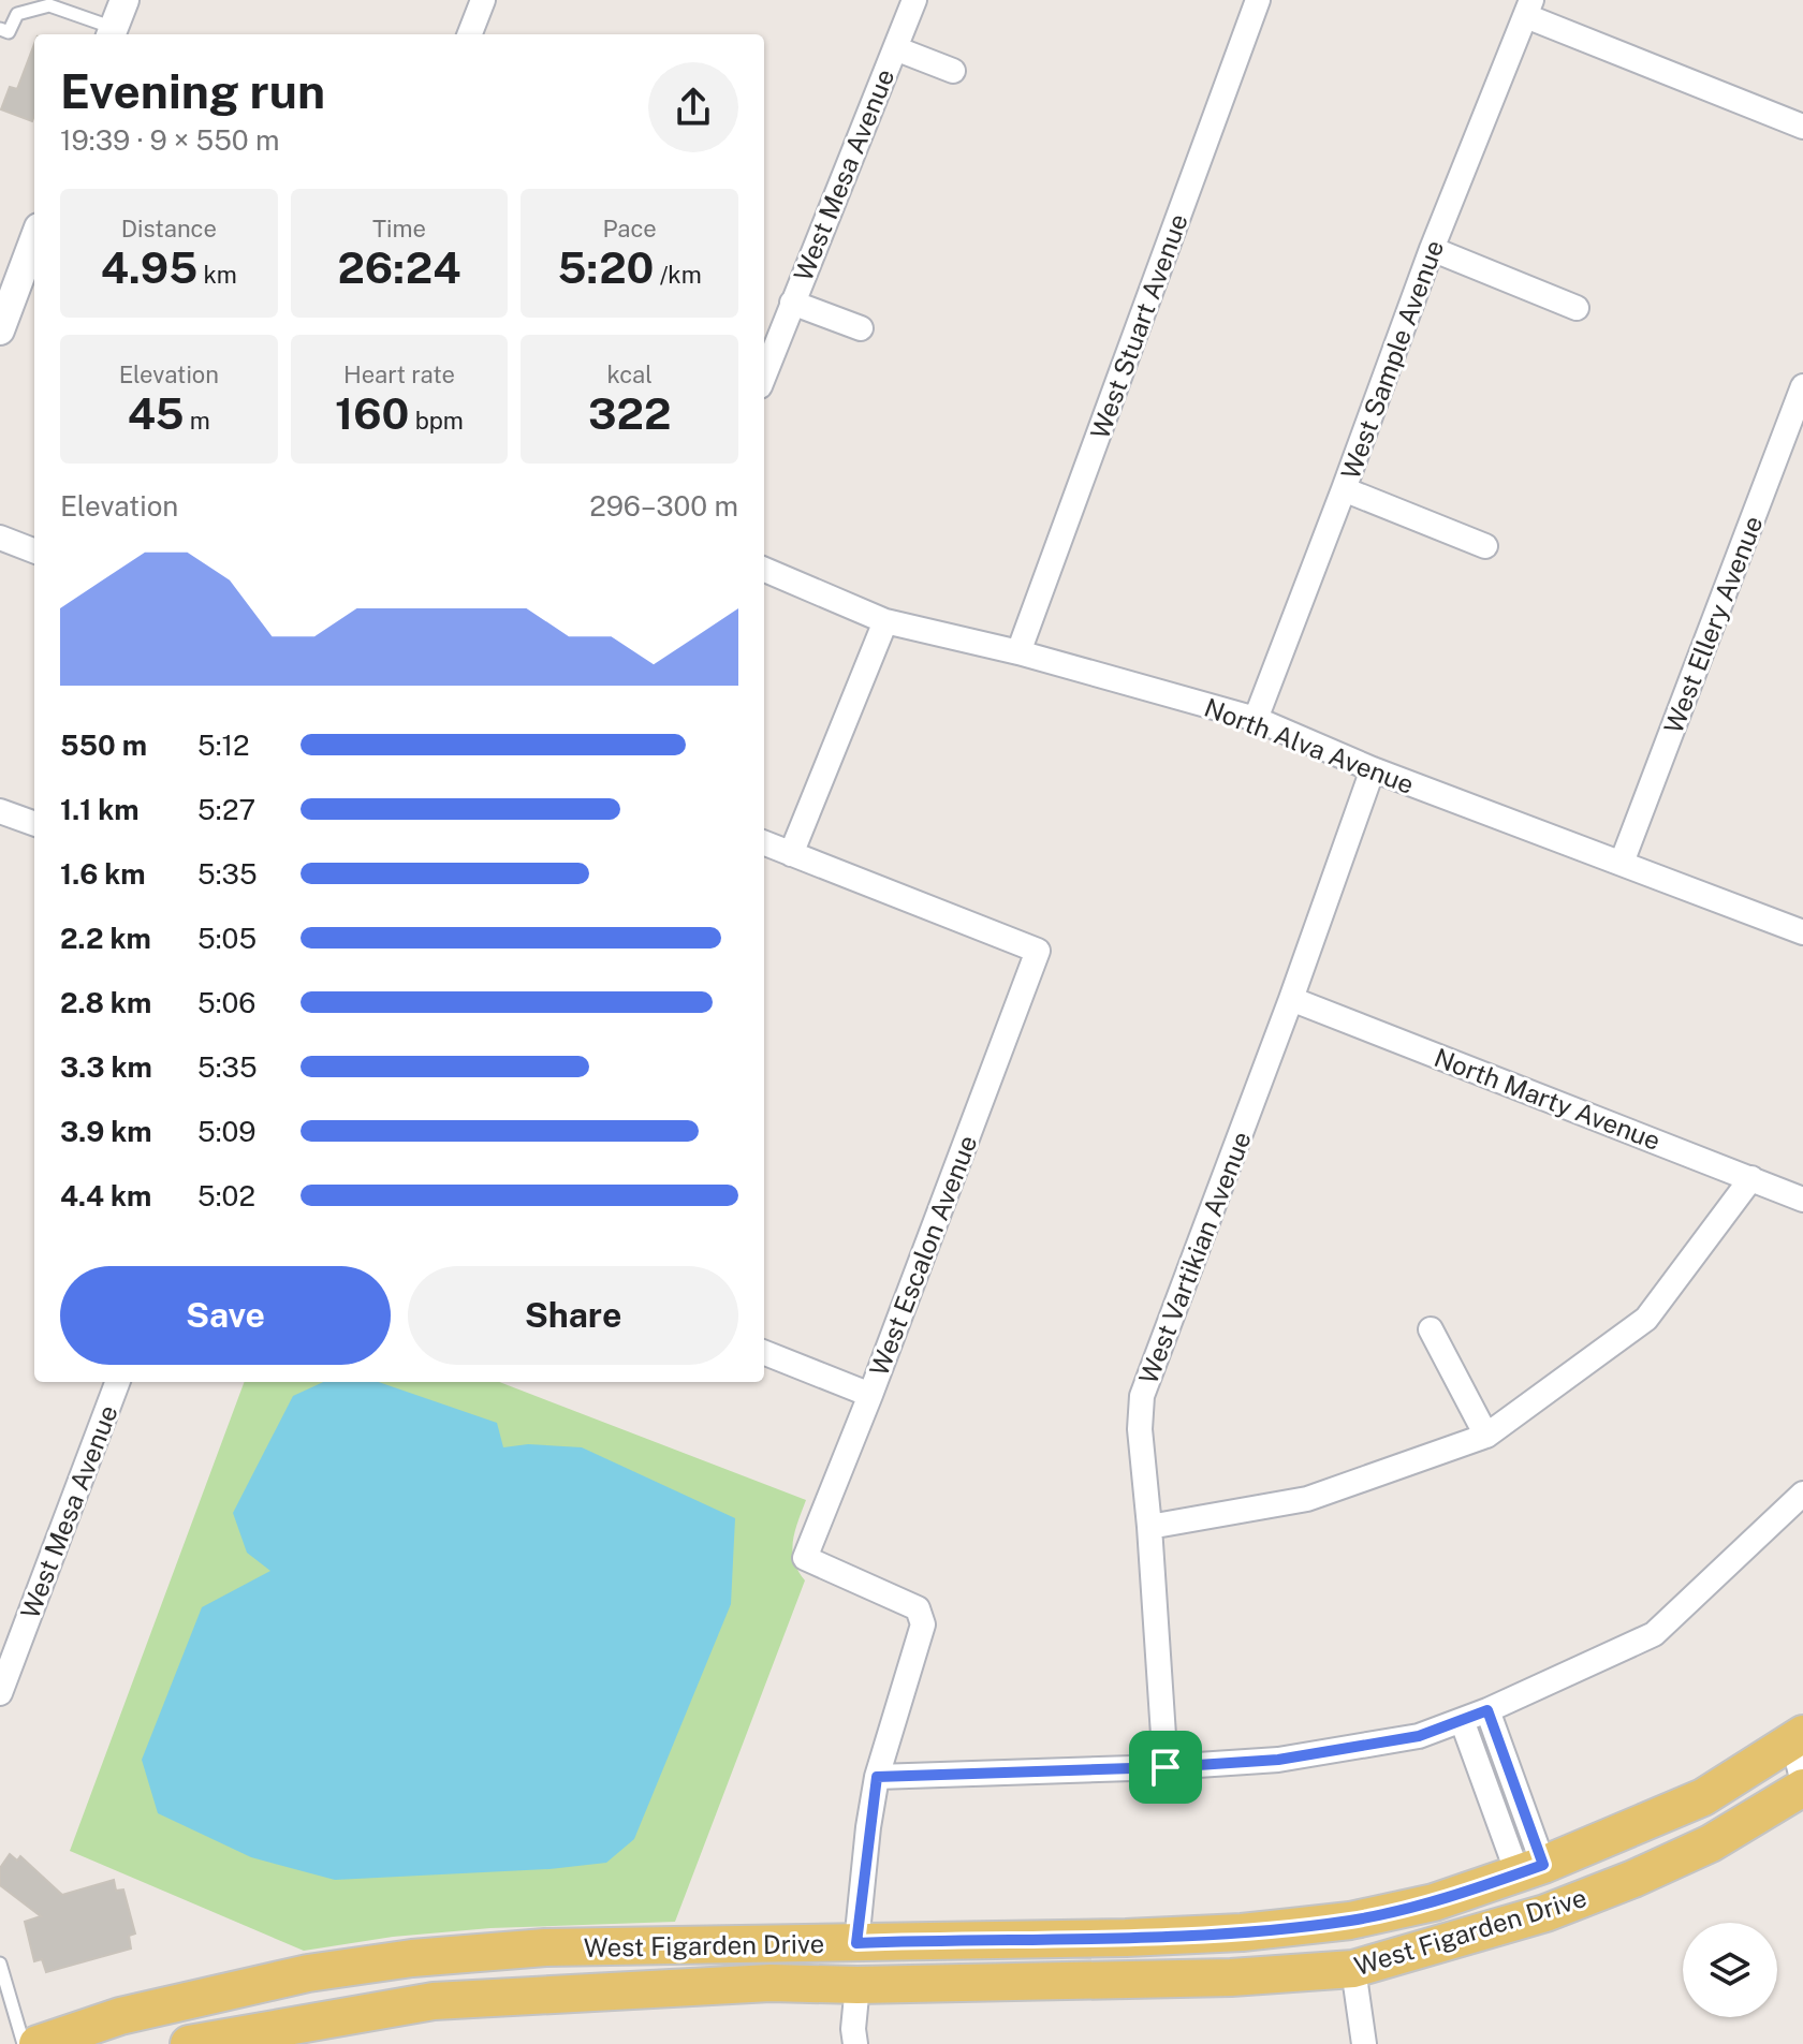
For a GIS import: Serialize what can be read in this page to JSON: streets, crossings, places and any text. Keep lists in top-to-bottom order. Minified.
{"streets":{"main road":["West Figarden Drive"],"street":["West Mesa Avenue","West Stuart Avenue","West Sample Avenue","West Ellery Avenue","North Alva Avenue","North Marty Avenue","West Escalon Avenue","West Vartikian Avenue"]},"crossings":[["West Stuart Avenue","North Alva Avenue"],["West Sample Avenue","North Alva Avenue"],["West Ellery Avenue","North Alva Avenue"],["North Alva Avenue","West Vartikian Avenue"],["North Marty Avenue","West Vartikian Avenue"]],"page":{"heading":["Evening run","19:39 · 9 × 550 m"],"stats":[["Distance","4.95 km"],["Time","26:24"],["Pace","5:20 /km"],["Elevation","45 m"],["Heart rate","160 bpm"],["kcal","322"]],"chart":["Elevation","296–300 m"],"list":[{"name":"550 m","note":"5:12"},{"name":"1.1 km","note":"5:27"},{"name":"1.6 km","note":"5:35"},{"name":"2.2 km","note":"5:05"},{"name":"2.8 km","note":"5:06"},{"name":"3.3 km","note":"5:35"},{"name":"3.9 km","note":"5:09"},{"name":"4.4 km","note":"5:02"}],"buttons":["Save","Share"]}}
